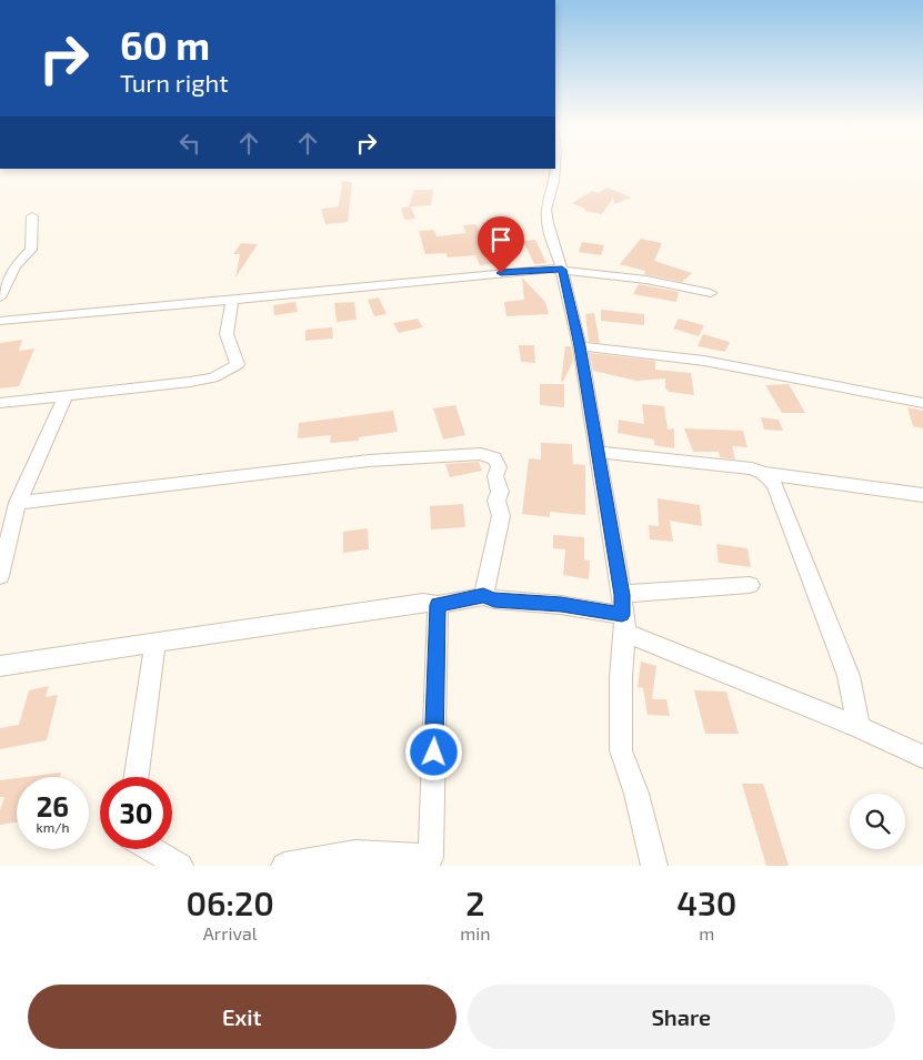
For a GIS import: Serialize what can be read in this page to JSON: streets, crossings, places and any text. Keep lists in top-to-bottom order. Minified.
{"page":{"turn":["60 m","Turn right"],"speed":"26 km/h","limit":"30","eta":["06:20","Arrival","2","min","430","m"],"buttons":["Exit","Share"]}}
